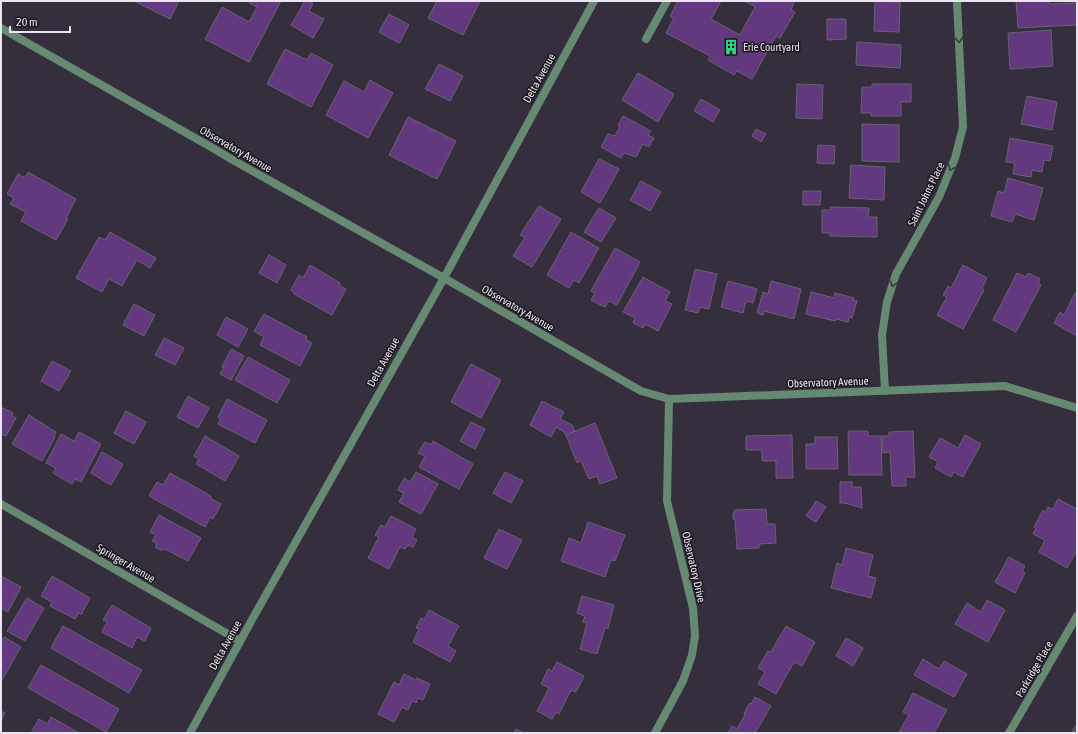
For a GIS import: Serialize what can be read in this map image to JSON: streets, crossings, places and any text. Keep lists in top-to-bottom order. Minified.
{"streets":{"street":["Delta Avenue","Observatory Avenue","Saint Johns Place","Springer Avenue","Observatory Drive","Parkridge Place"]},"crossings":[["Delta Avenue","Observatory Avenue"],["Delta Avenue","Springer Avenue"],["Observatory Avenue","Saint Johns Place"],["Observatory Avenue","Observatory Drive"]],"one_way":["Saint Johns Place"],"places":{"building":["Erie Courtyard"]},"scale_bar":"20 m"}
